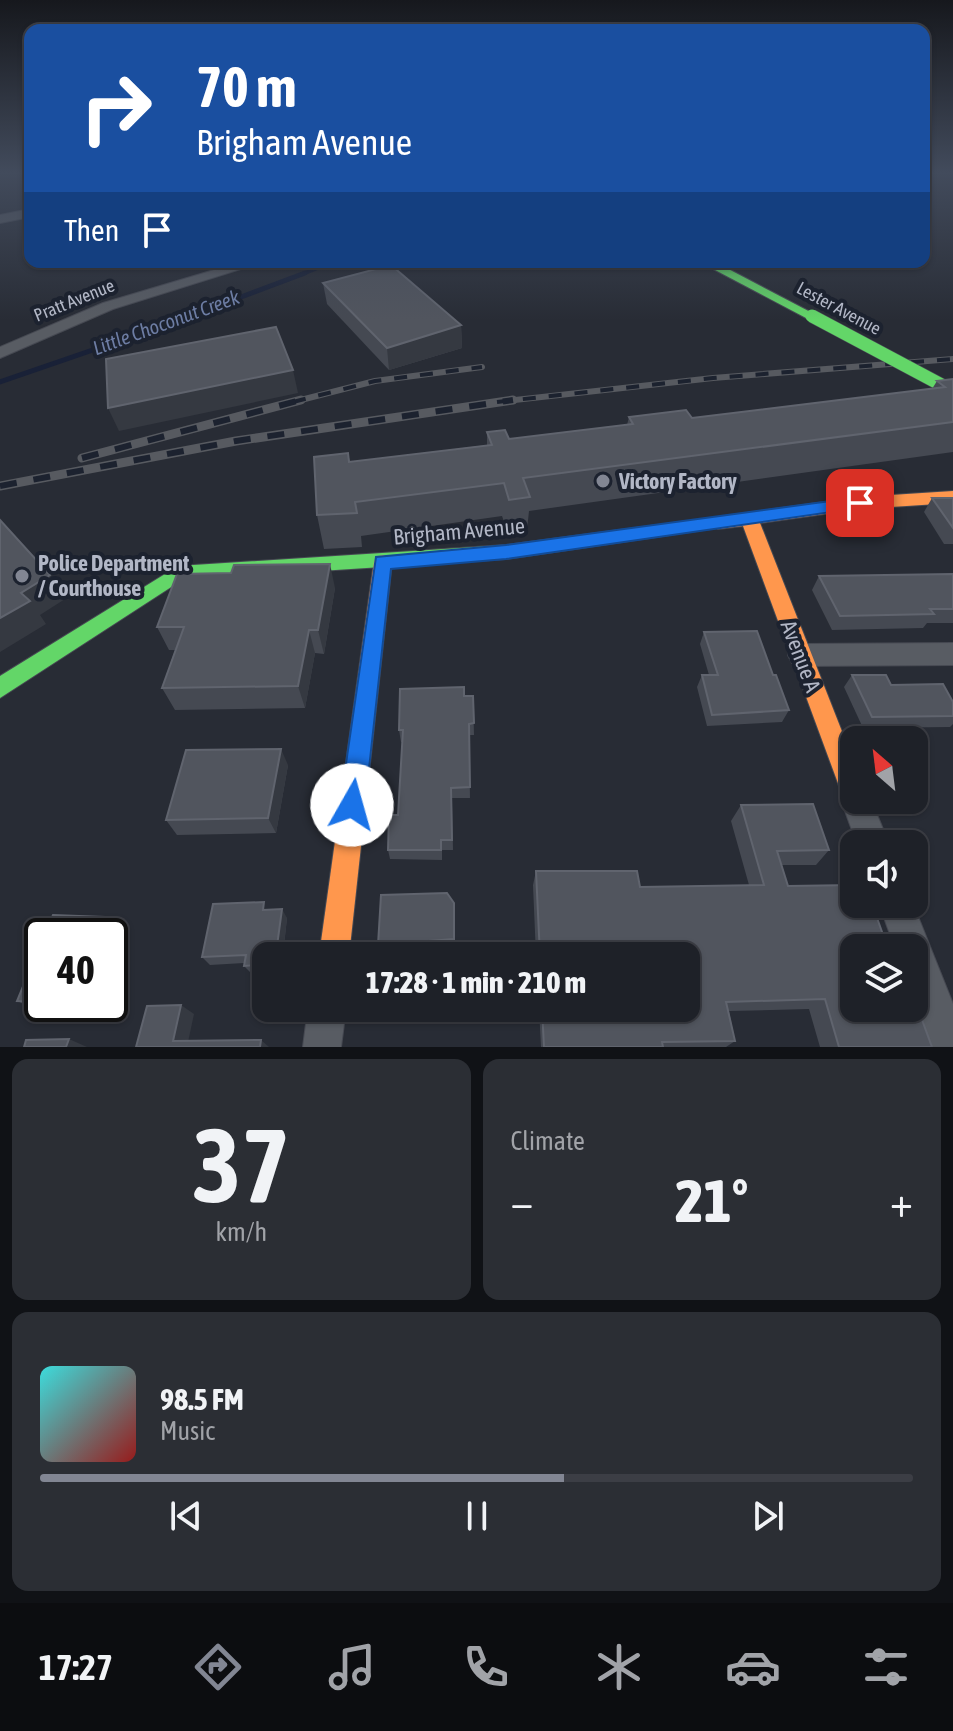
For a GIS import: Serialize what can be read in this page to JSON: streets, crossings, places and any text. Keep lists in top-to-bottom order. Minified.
{"streets":{"street":["Pratt Avenue","Lester Avenue","Brigham Avenue","Avenue A"]},"crossings":[["Brigham Avenue","Avenue A"]],"water":["Little Choconut Creek"],"places":["Victory Factory","Police Department / Courthouse"],"north":"top left","page":{"turn":["70 m","Brigham Avenue"],"then":"Then","limit":"40","trip":"17:28 · 1 min · 210 m","tile":[["37","km/h"],"Climate"],"heat":["−","21°","+"],"song":["98.5 FM","Music"],"tabs":"17:27"}}
